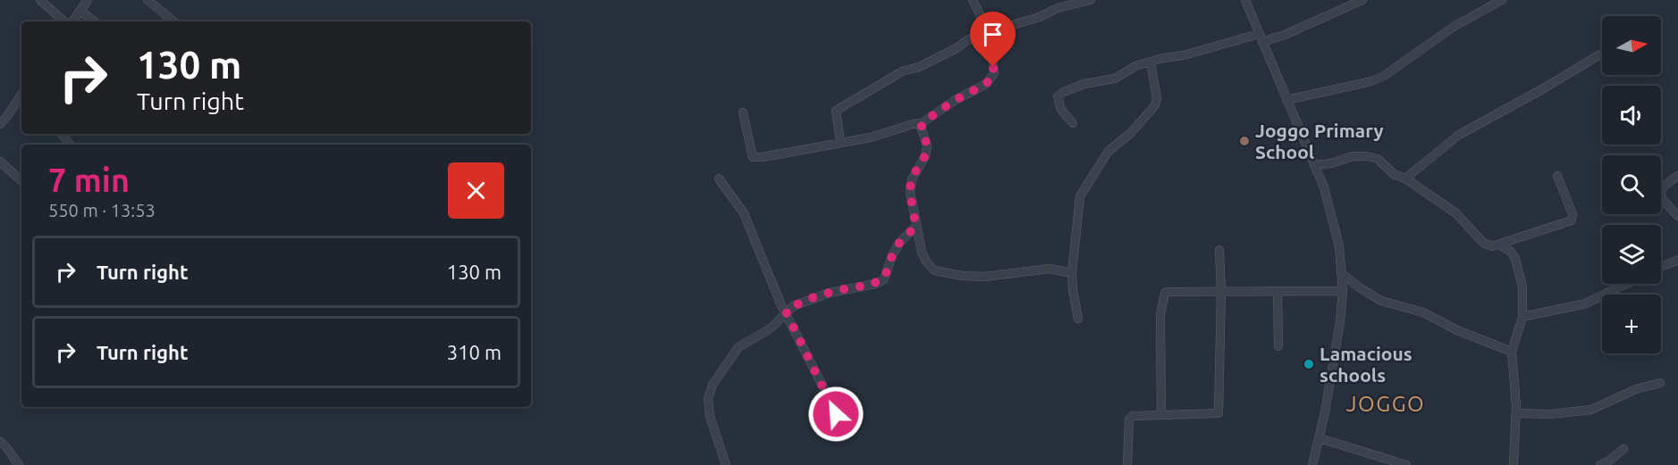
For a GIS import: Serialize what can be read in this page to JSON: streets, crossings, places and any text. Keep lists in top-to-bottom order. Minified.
{"districts":["JOGGO"],"places":["Joggo Primary School","Lamacious schools"],"north":"right","page":{"map_buttons":"+","turn":["130 m","Turn right"],"heading":["7 min","550 m · 13:53"],"list":[{"name":"Turn right","value":"130 m"},{"name":"Turn right","value":"310 m"}]}}
